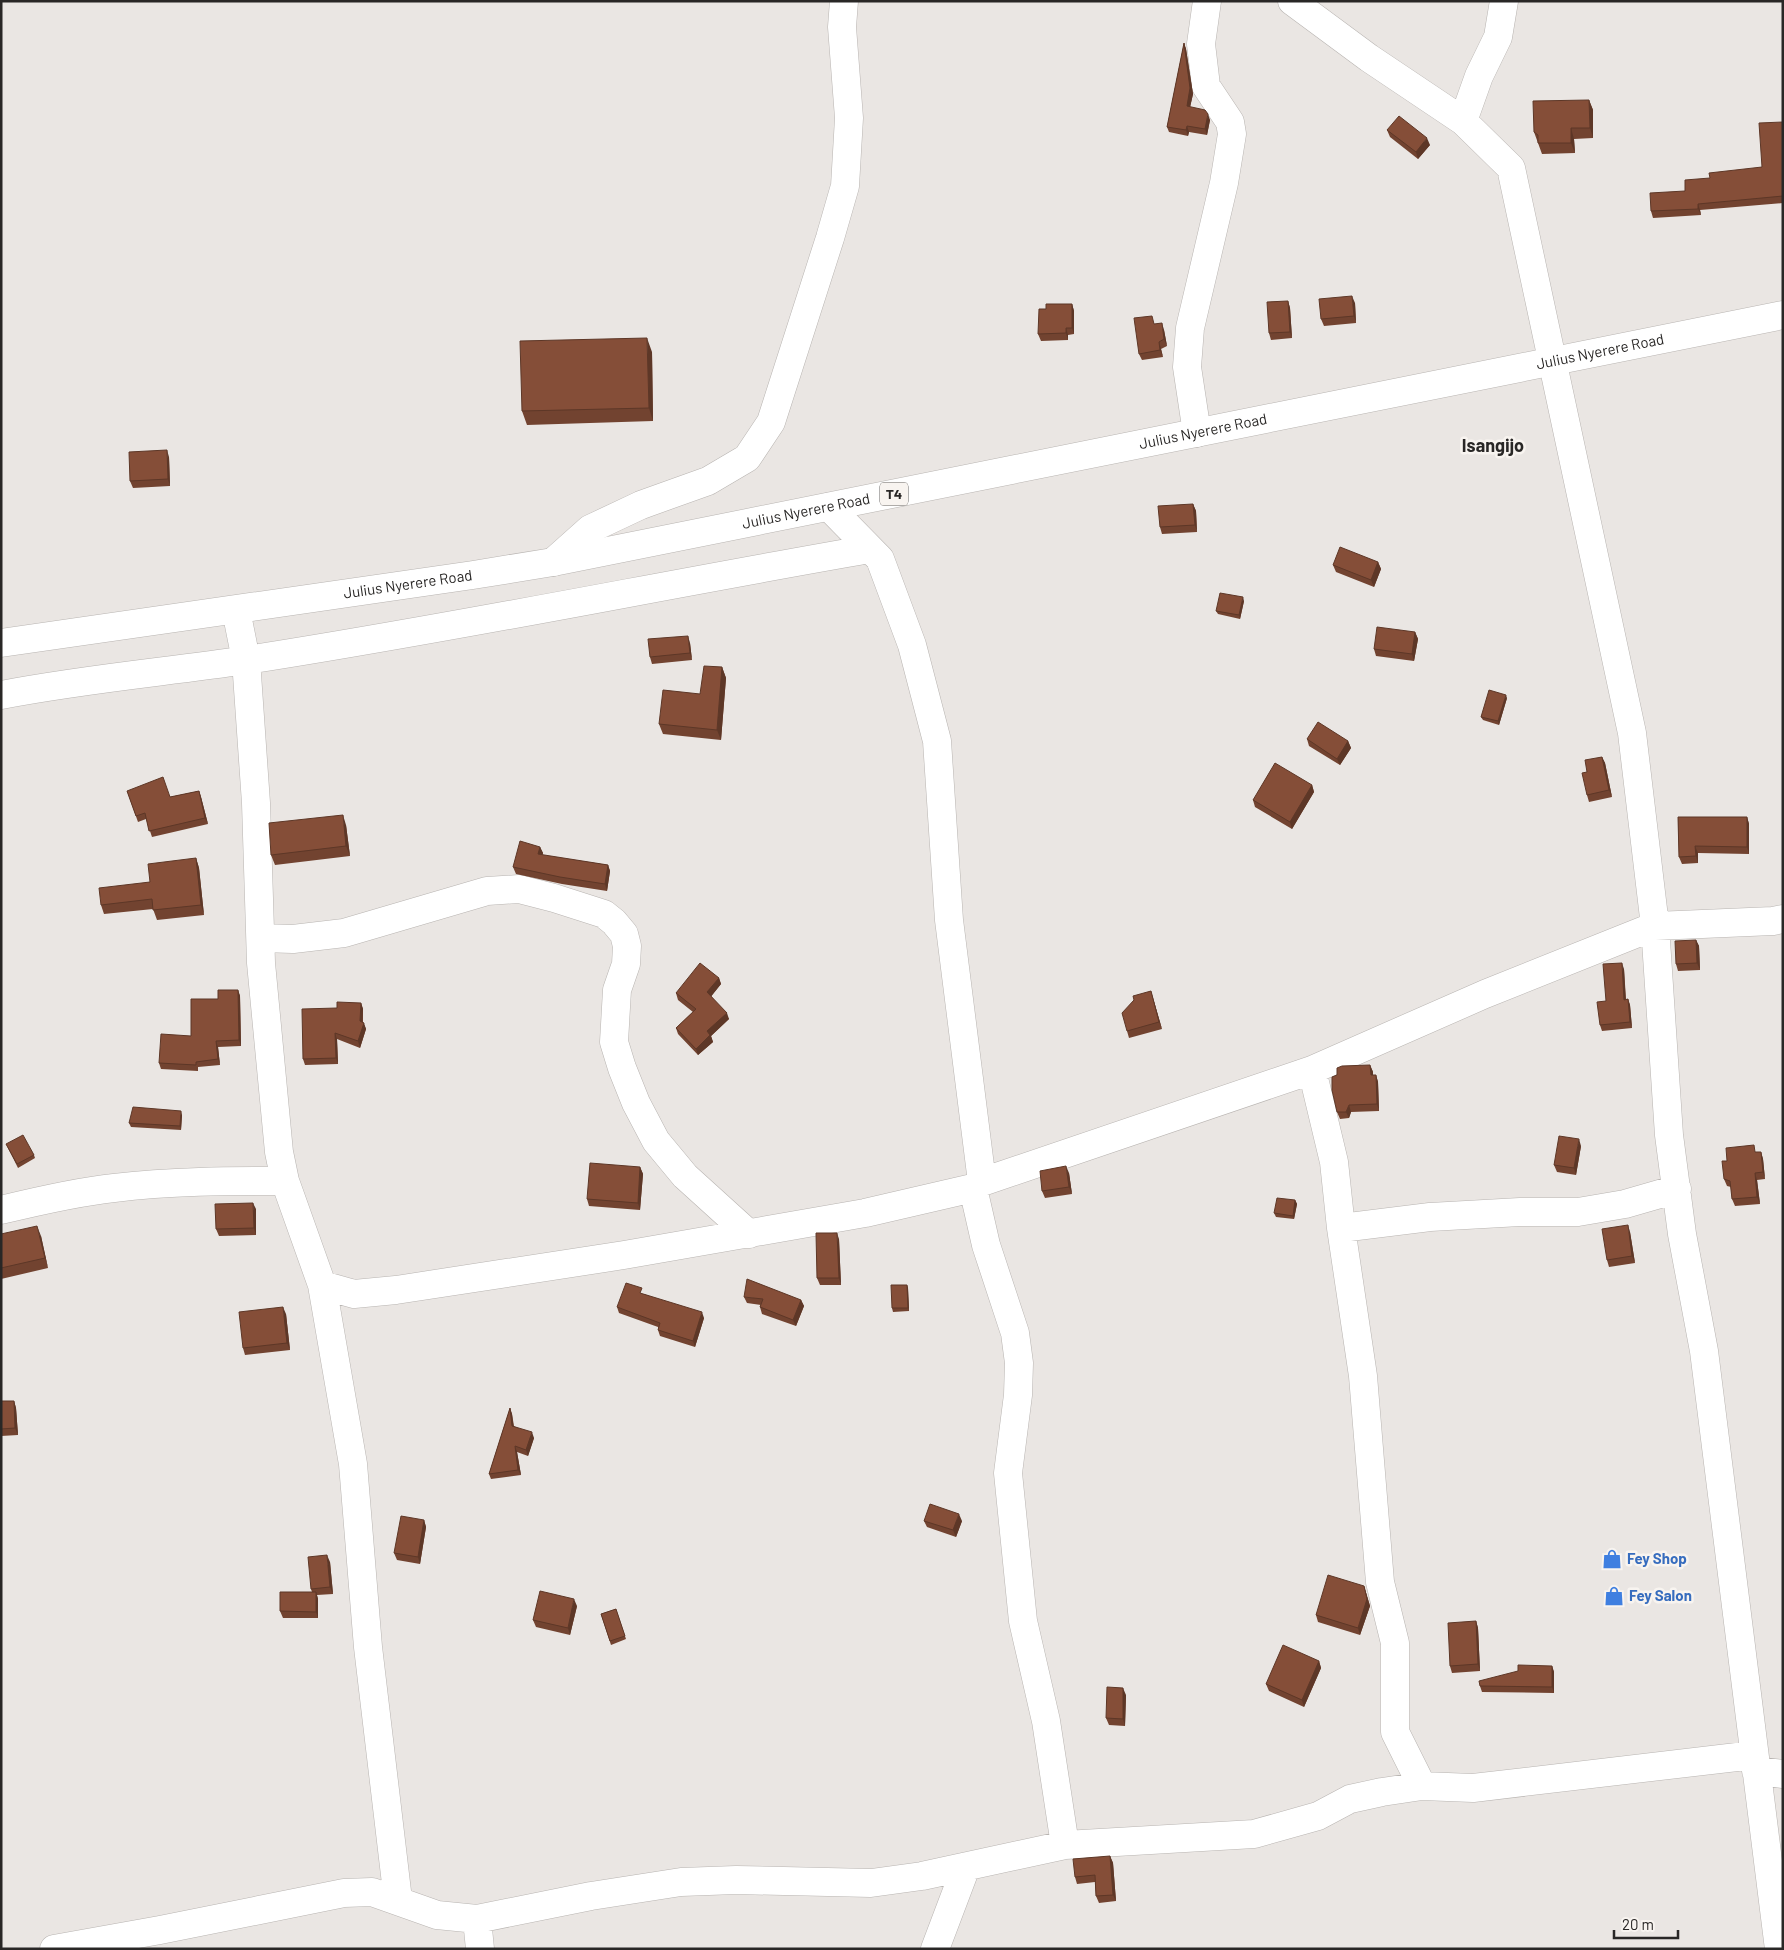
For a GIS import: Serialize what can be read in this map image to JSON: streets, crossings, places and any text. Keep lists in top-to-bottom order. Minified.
{"streets":{"main road":["Julius Nyerere Road","T4"]},"districts":["Isangijo"],"places":{"shop":["Fey Shop","Fey Salon"]},"scale_bar":"20 m"}
